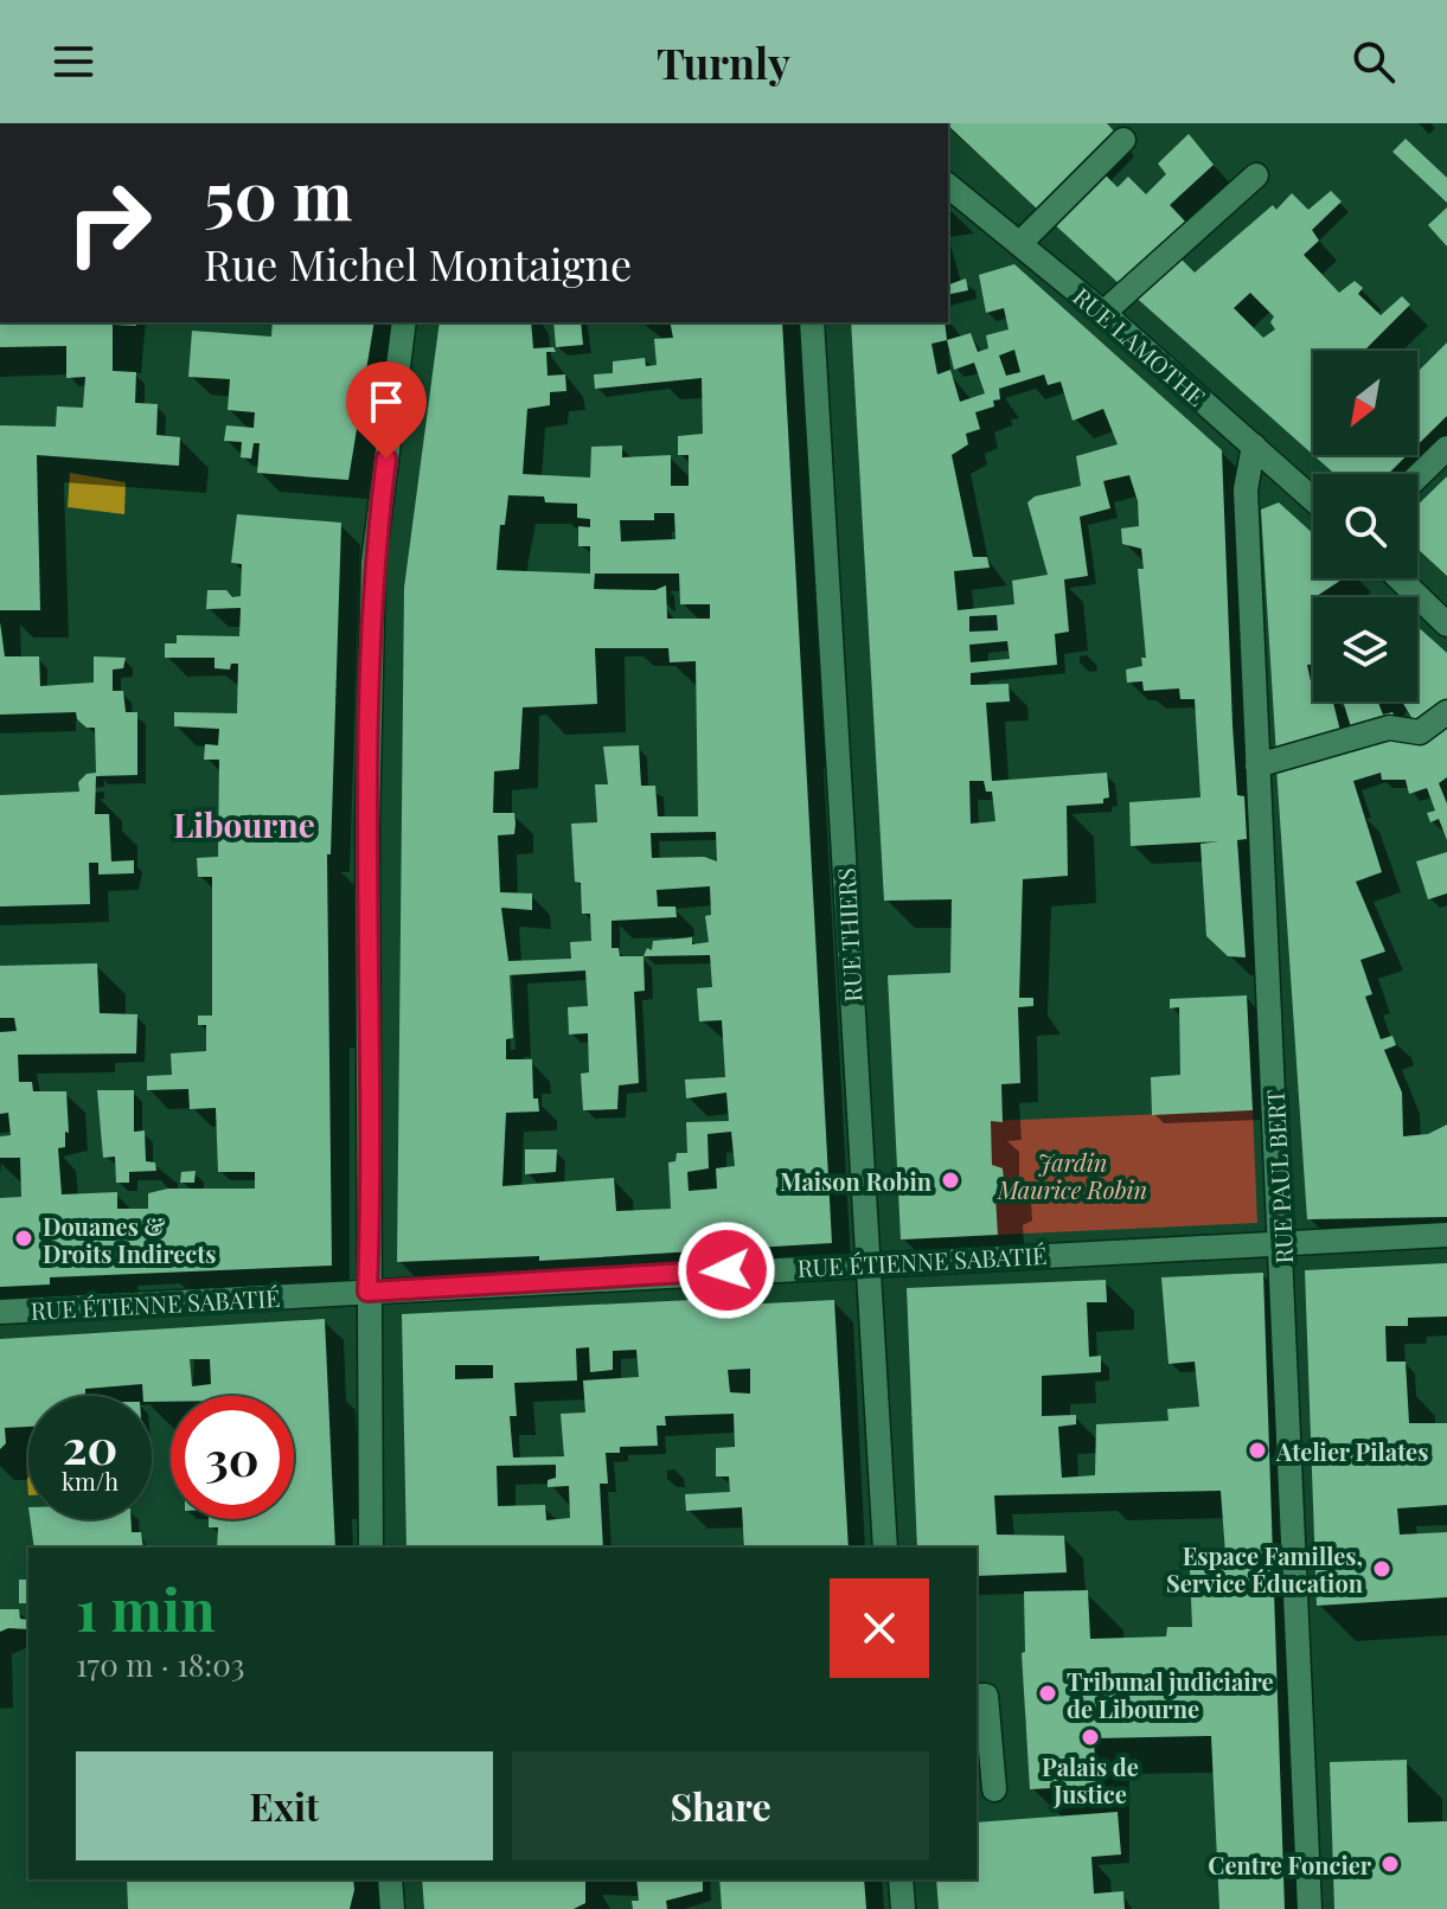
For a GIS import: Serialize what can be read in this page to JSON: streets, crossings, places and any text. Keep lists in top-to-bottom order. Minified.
{"streets":{"street":["RUE LAMOTHE","RUE THIERS","RUE PAUL BERT","RUE ÉTIENNE SABATIÉ"]},"crossings":[["RUE LAMOTHE","RUE PAUL BERT"],["RUE THIERS","RUE ÉTIENNE SABATIÉ"],["RUE PAUL BERT","RUE ÉTIENNE SABATIÉ"]],"districts":["Libourne"],"parks":["Jardin Maurice Robin"],"places":["Maison Robin","Douanes & Droits Indirects","Atelier Pilates","Espace Familles, Service Éducation","Tribunal judiciaire de Libourne","Palais de Justice","Centre Foncier"],"north":"bottom left","page":{"header":"Turnly","turn":["50 m","Rue Michel Montaigne"],"speed":"20 km/h","limit":"30","heading":["1 min","170 m · 18:03"],"buttons":["Exit","Share"]}}
